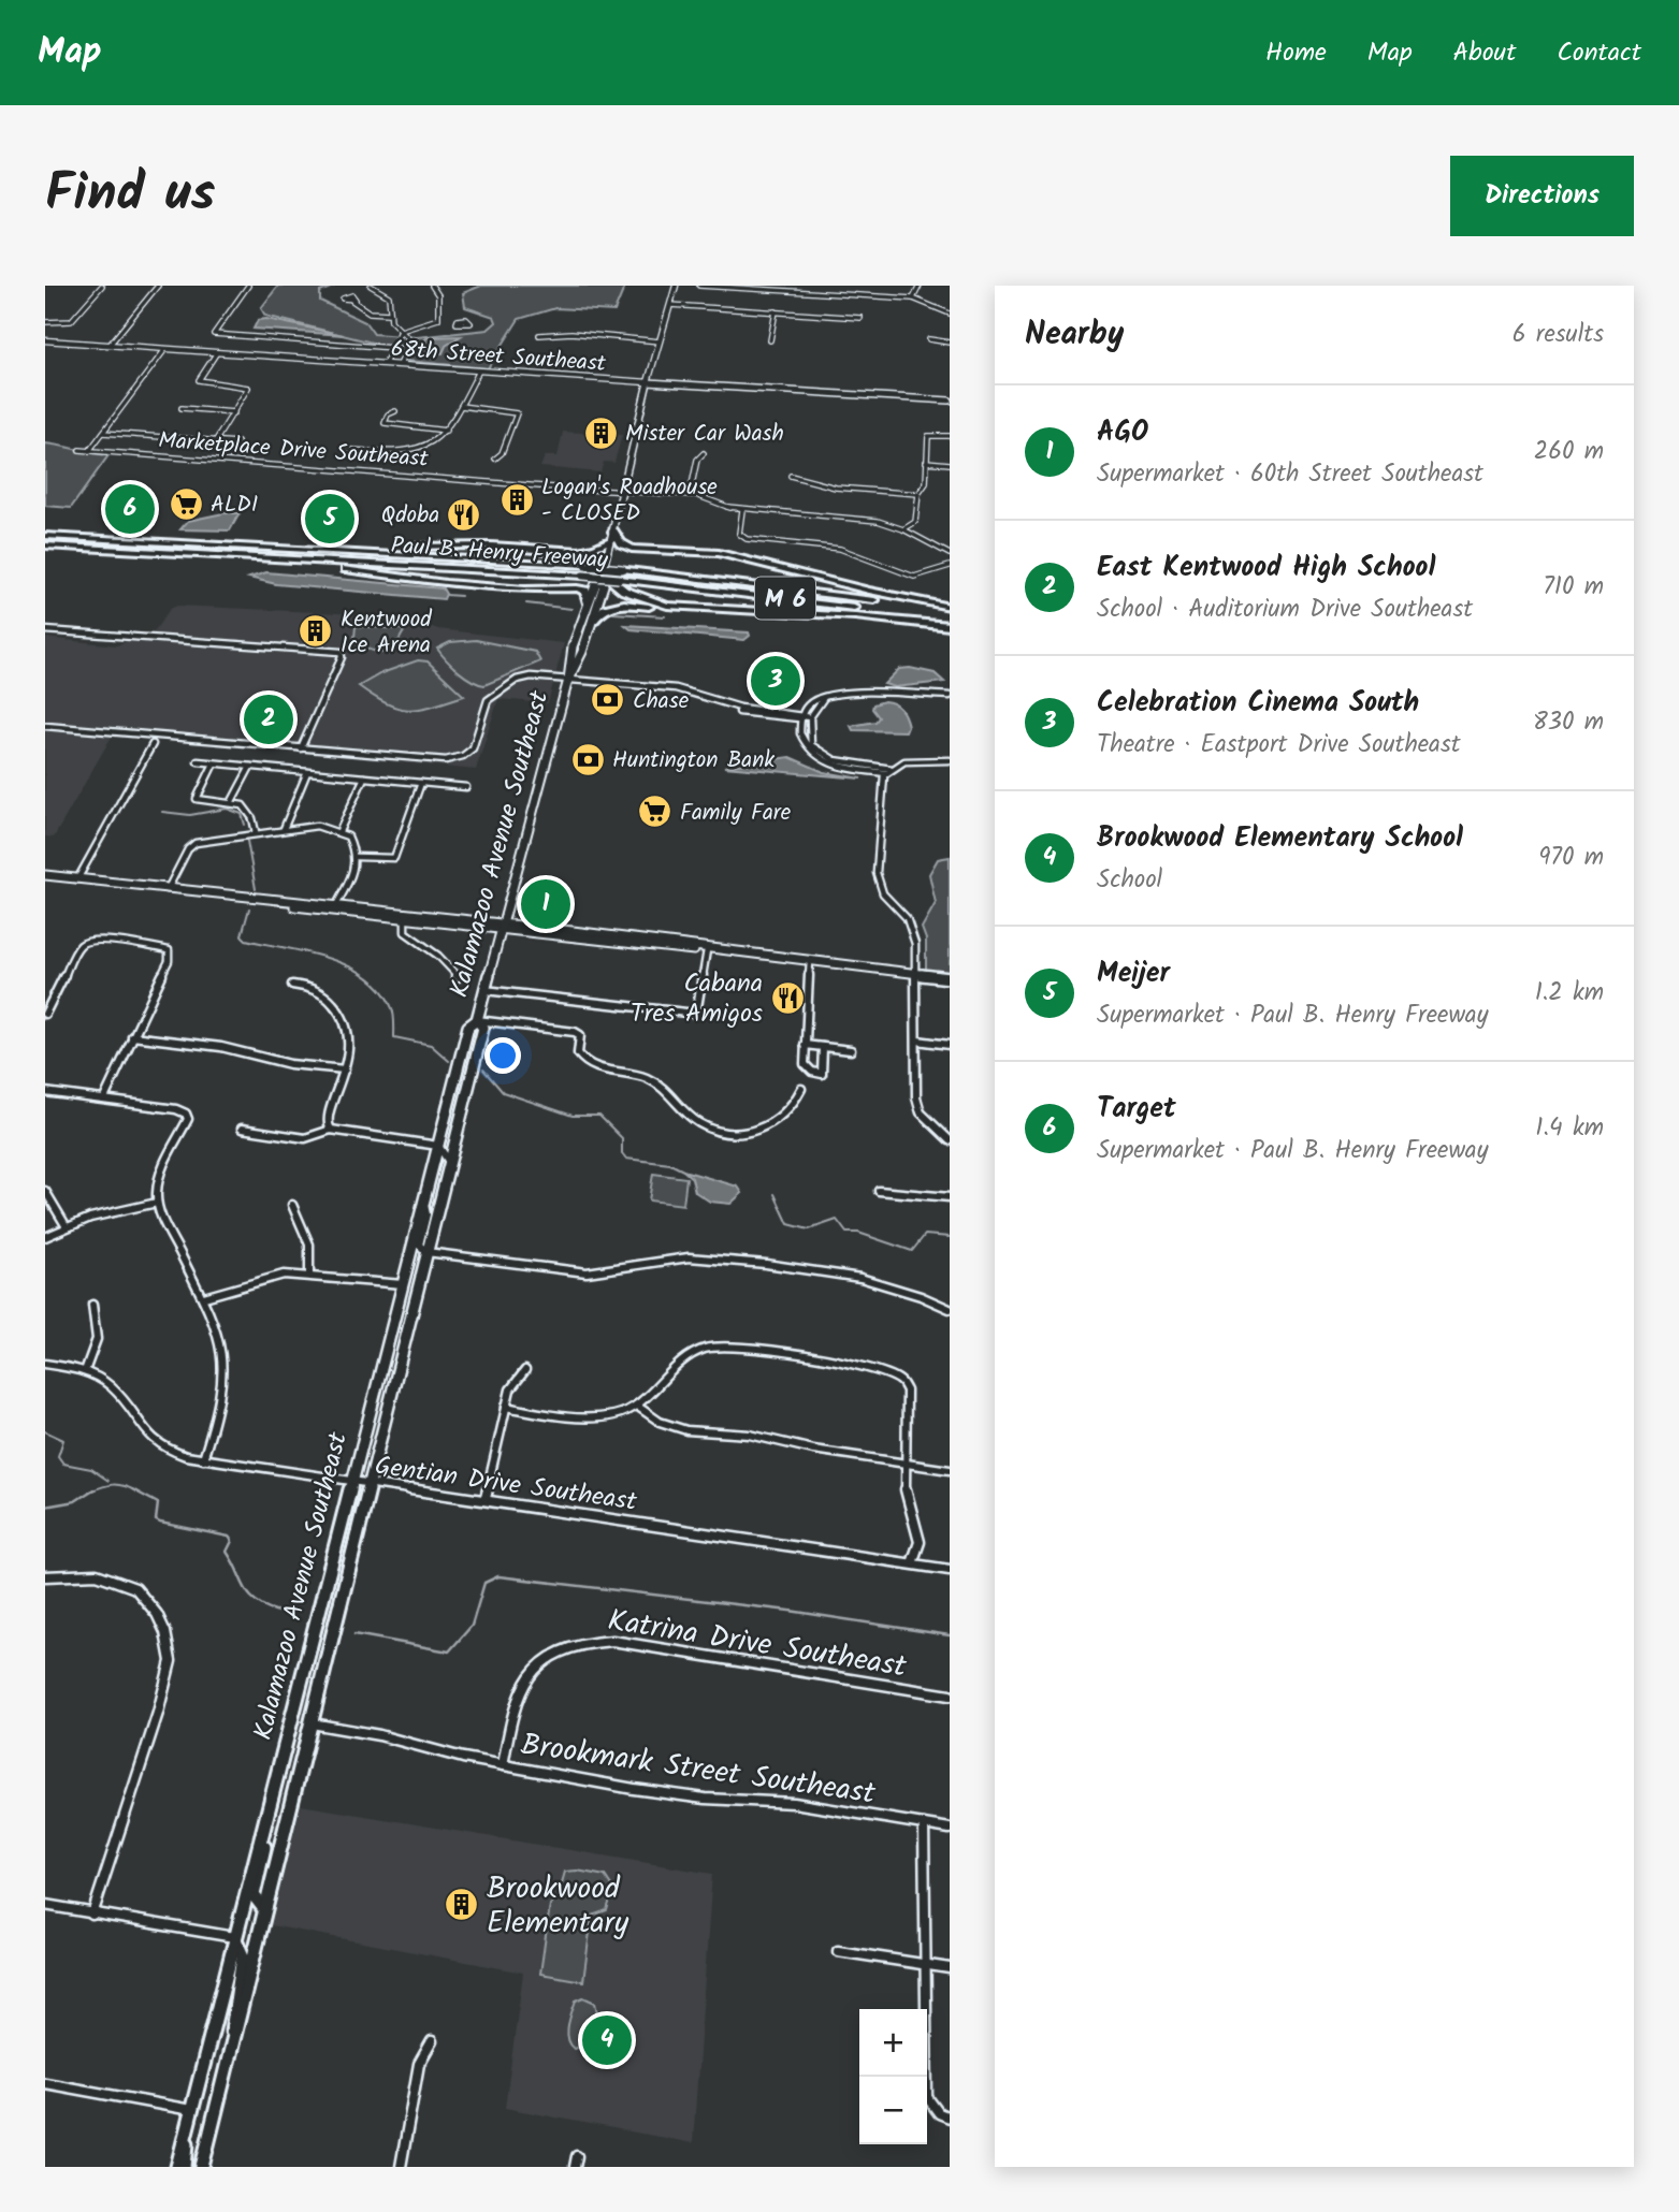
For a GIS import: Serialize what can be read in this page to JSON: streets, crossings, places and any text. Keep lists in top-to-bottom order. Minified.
{"streets":{"highway":["Paul B. Henry Freeway","M 6"],"main road":["68th Street Southeast","Kalamazoo Avenue Southeast"],"street":["Marketplace Drive Southeast","Gentian Drive Southeast","Katrina Drive Southeast","Brookmark Street Southeast"]},"crossings":[["68th Street Southeast","Kalamazoo Avenue Southeast"],["Marketplace Drive Southeast","Kalamazoo Avenue Southeast"],["Kalamazoo Avenue Southeast","Gentian Drive Southeast"],["Kalamazoo Avenue Southeast","Brookmark Street Southeast"],["Katrina Drive Southeast","Brookmark Street Southeast"]],"places":{"building":["Mister Car Wash","Logan's Roadhouse - CLOSED","Kentwood Ice Arena","Brookwood Elementary"],"supermarket":["ALDI","Family Fare"],"restaurant":["Qdoba","Cabana Tres Amigos"],"bank":["Chase","Huntington Bank"]},"page":{"header":"Map","nav":["Home","Map","About","Contact"],"title":"Find us","buttons":"Directions","heading":["Nearby","6 results"],"list":[{"mark":"1","name":"AGO","note":"Supermarket · 60th Street Southeast","value":"260 m"},{"mark":"2","name":"East Kentwood High School","note":"School · Auditorium Drive Southeast","value":"710 m"},{"mark":"3","name":"Celebration Cinema South","note":"Theatre · Eastport Drive Southeast","value":"830 m"},{"mark":"4","name":"Brookwood Elementary School","note":"School","value":"970 m"},{"mark":"5","name":"Meijer","note":"Supermarket · Paul B. Henry Freeway","value":"1.2 km"},{"mark":"6","name":"Target","note":"Supermarket · Paul B. Henry Freeway","value":"1.4 km"}],"pins":["6","5","3","2","1","4"],"map_buttons":["+","−"]}}
